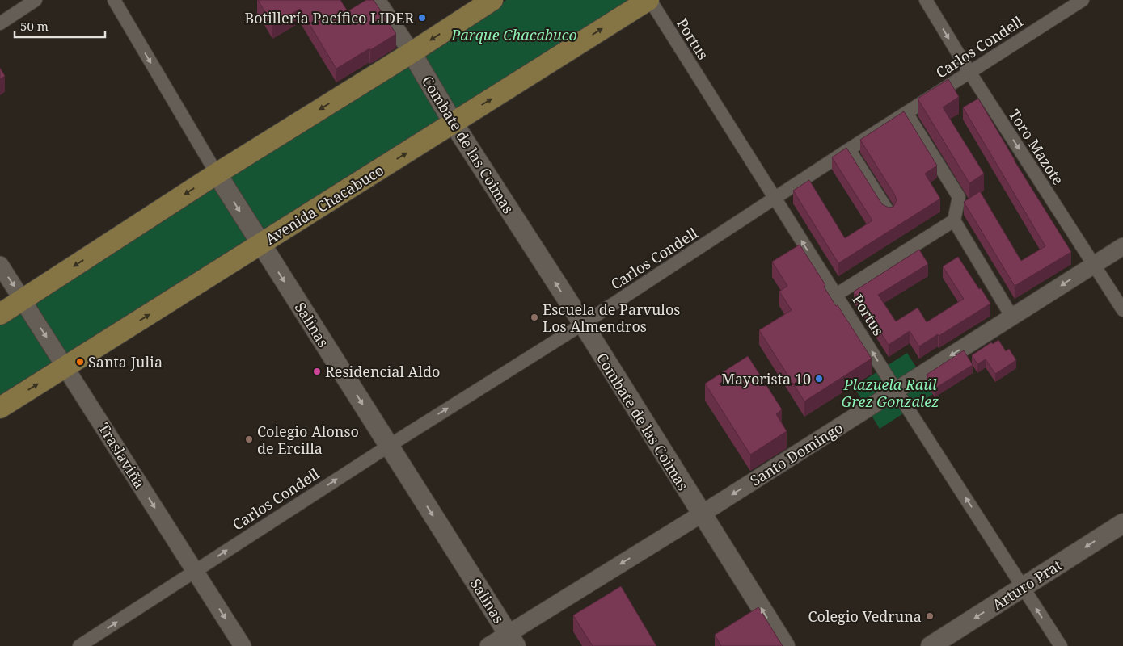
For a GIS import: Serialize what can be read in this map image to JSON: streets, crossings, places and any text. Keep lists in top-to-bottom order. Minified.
{"streets":{"main road":["Combate de las Coimas","Avenida Chacabuco","Salinas","Arturo Prat"],"street":["Portus","Carlos Condell","Toro Mazote","Santo Domingo","Traslaviña"]},"crossings":[["Portus","Carlos Condell"],["Portus","Avenida Chacabuco"],["Portus","Santo Domingo"],["Portus","Arturo Prat"],["Carlos Condell","Combate de las Coimas"],["Carlos Condell","Toro Mazote"],["Carlos Condell","Salinas"],["Carlos Condell","Traslaviña"],["Combate de las Coimas","Avenida Chacabuco"],["Combate de las Coimas","Santo Domingo"],["Toro Mazote","Santo Domingo"],["Avenida Chacabuco","Salinas"],["Avenida Chacabuco","Traslaviña"],["Salinas","Santo Domingo"]],"one_way":["Portus","Carlos Condell","Combate de las Coimas","Salinas","Santo Domingo","Traslaviña","Arturo Prat"],"parks":["Parque Chacabuco","Plazuela Raúl Grez Gonzalez"],"places":["Botillería Pacífico LIDER","Escuela de Parvulos Los Almendros","Santa Julia","Residencial Aldo","Mayorista 10","Colegio Alonso de Ercilla","Colegio Vedruna"],"scale_bar":"50 m"}
